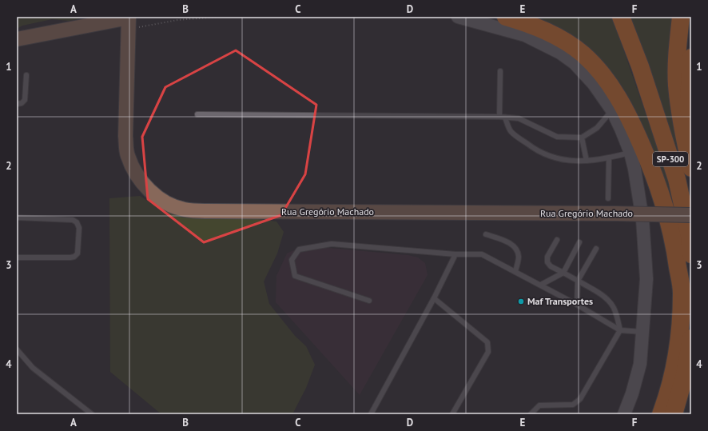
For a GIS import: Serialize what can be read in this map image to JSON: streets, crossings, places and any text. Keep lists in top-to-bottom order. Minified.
{"streets":{"highway":["SP-300"],"main road":["Rua Gregório Machado"]},"places":["Maf Transportes"],"grid":{"columns":["A","B","C","D","E","F"],"rows":["1","2","3","4"]}}
